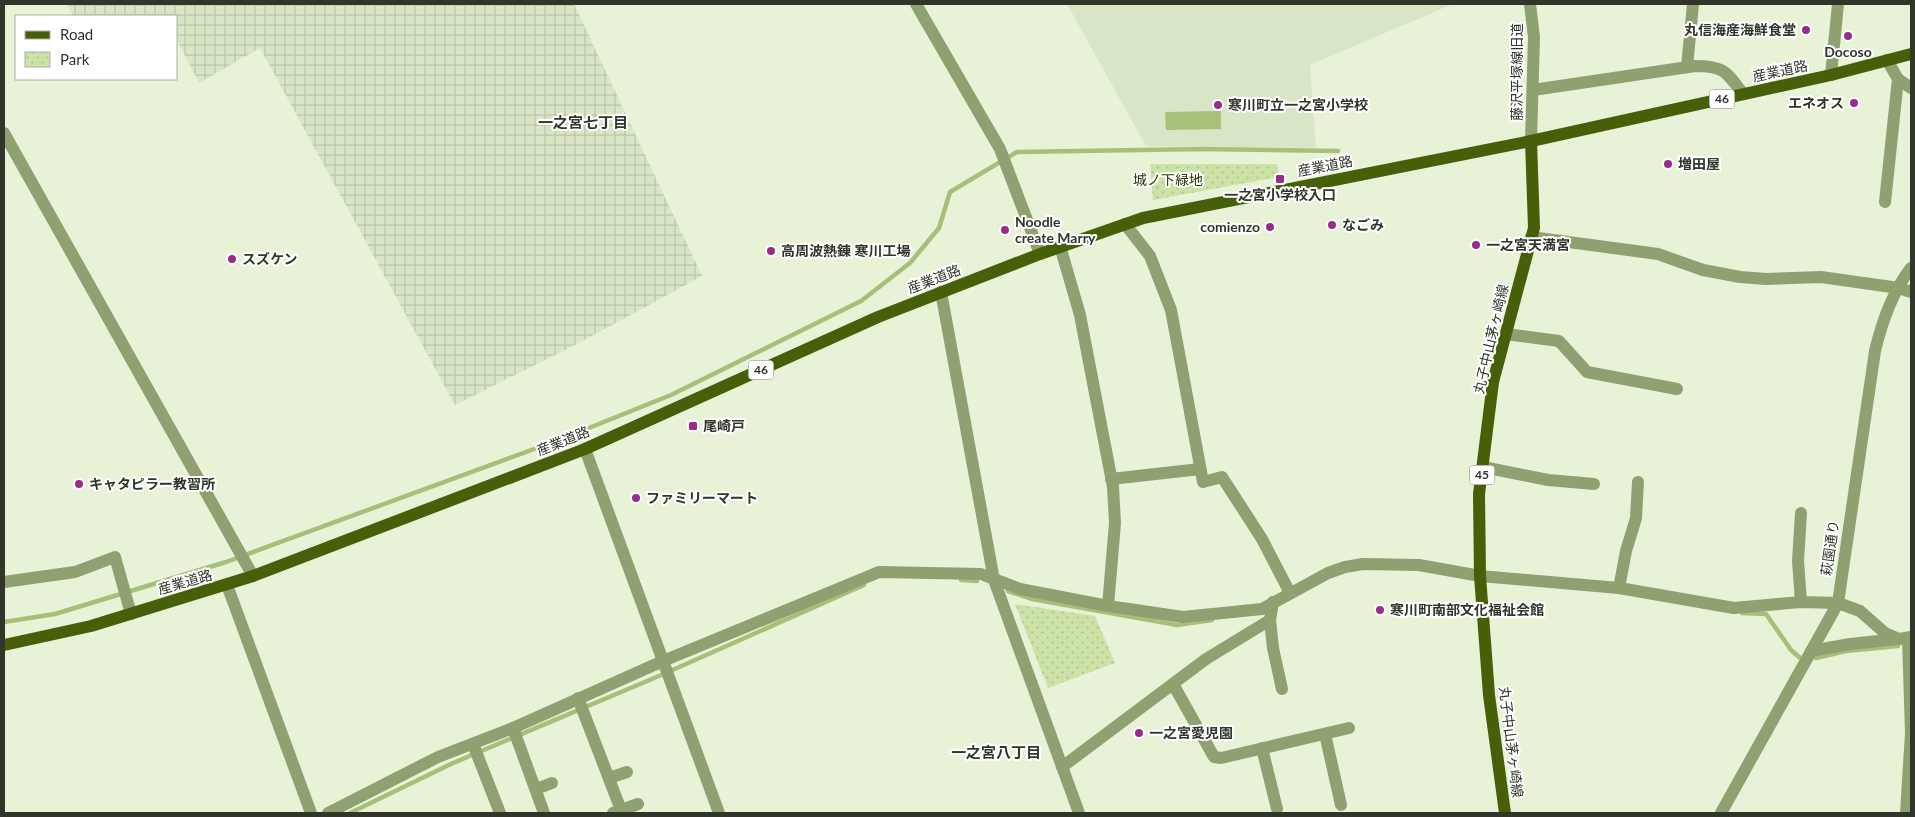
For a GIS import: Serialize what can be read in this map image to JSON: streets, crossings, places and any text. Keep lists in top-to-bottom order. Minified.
{"streets":{"main road":["産業道路","46","丸子中山茅ヶ崎線","45"],"street":["藤沢平塚線旧道","萩園通り"]},"crossings":[["産業道路","藤沢平塚線旧道"],["産業道路","丸子中山茅ヶ崎線"],["藤沢平塚線旧道","丸子中山茅ヶ崎線"]],"districts":["一之宮七丁目","一之宮八丁目"],"parks":["城ノ下緑地"],"places":{"other":["丸信海産海鮮食堂","Docoso","エネオス","寒川町立一之宮小学校","増田屋","なごみ","comienzo","Noodle create Marry","一之宮天満宮","高周波熱錬 寒川工場","スズケン","キャタピラー教習所","ファミリーマート","寒川町南部文化福祉会館","一之宮愛児園"],"transit":["一之宮小学校入口","尾崎戸"]},"legend":["Road","Park"]}
